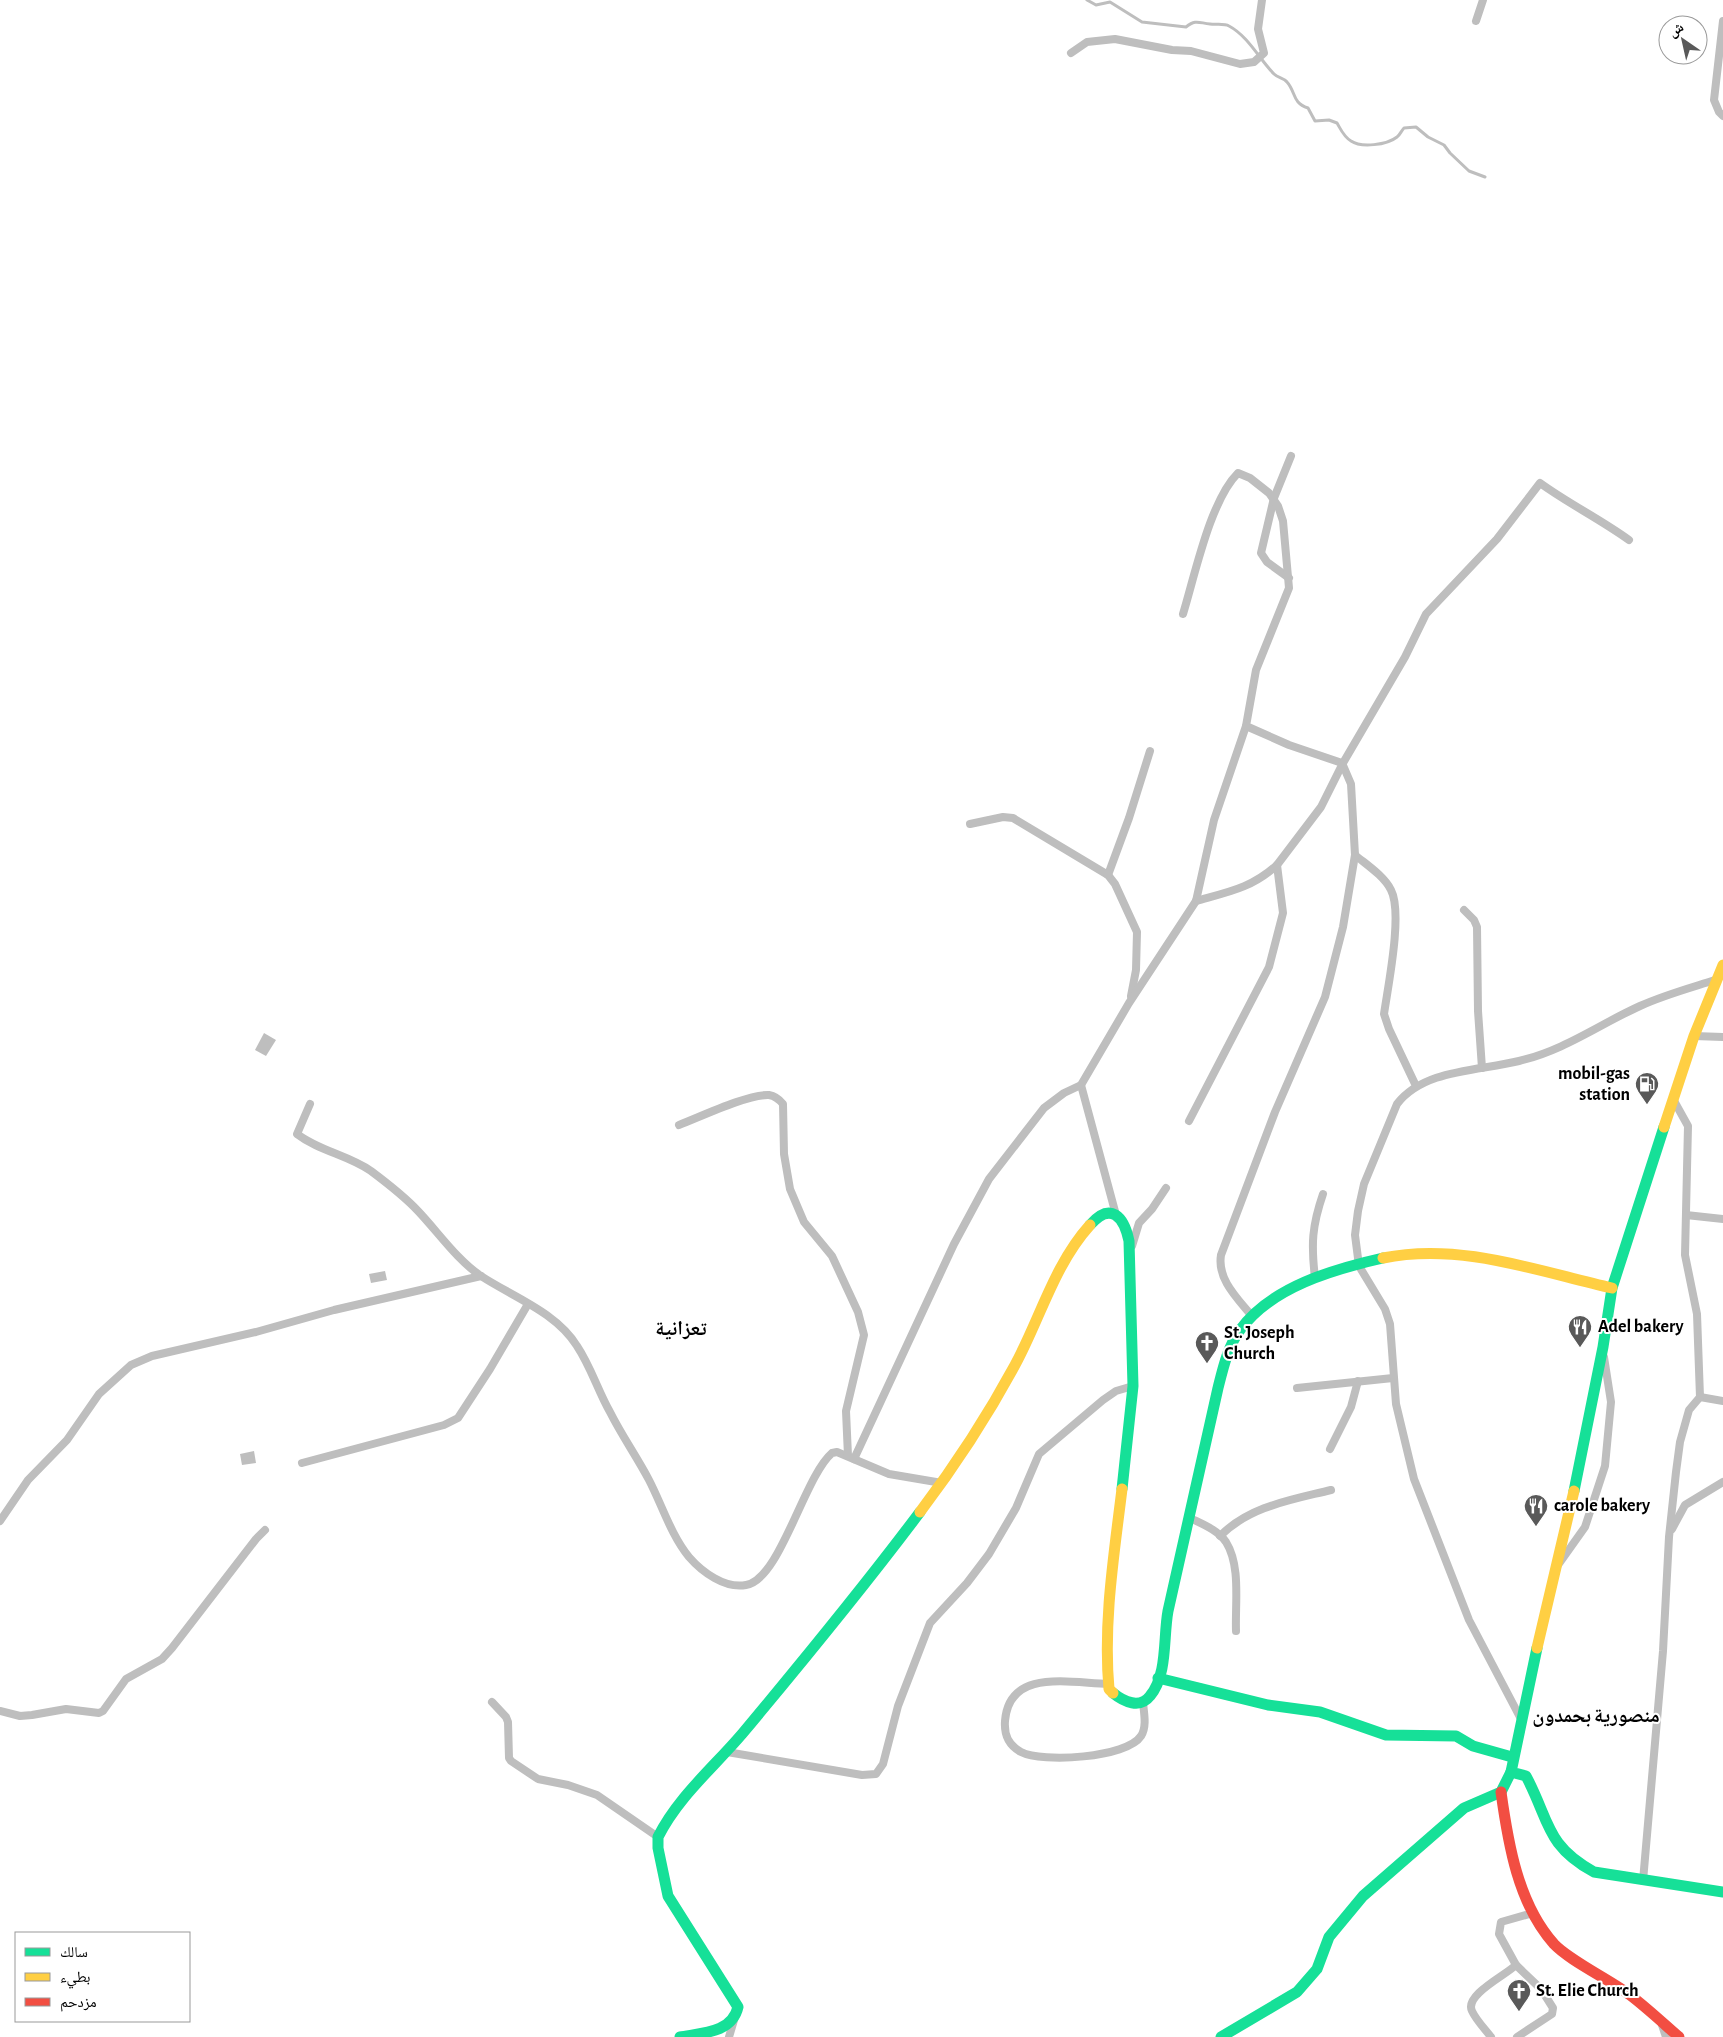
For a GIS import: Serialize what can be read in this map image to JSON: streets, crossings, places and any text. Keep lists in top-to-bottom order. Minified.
{"districts":["تعزانية","منصورية بحمدون"],"places":{"fuel station":["mobil-gas station"],"restaurant":["Adel bakery","carole bakery"],"church":["St. Joseph Church","St. Elie Church"]},"legend":["سالك","بطيء","مزدحم"],"north":"top left"}
